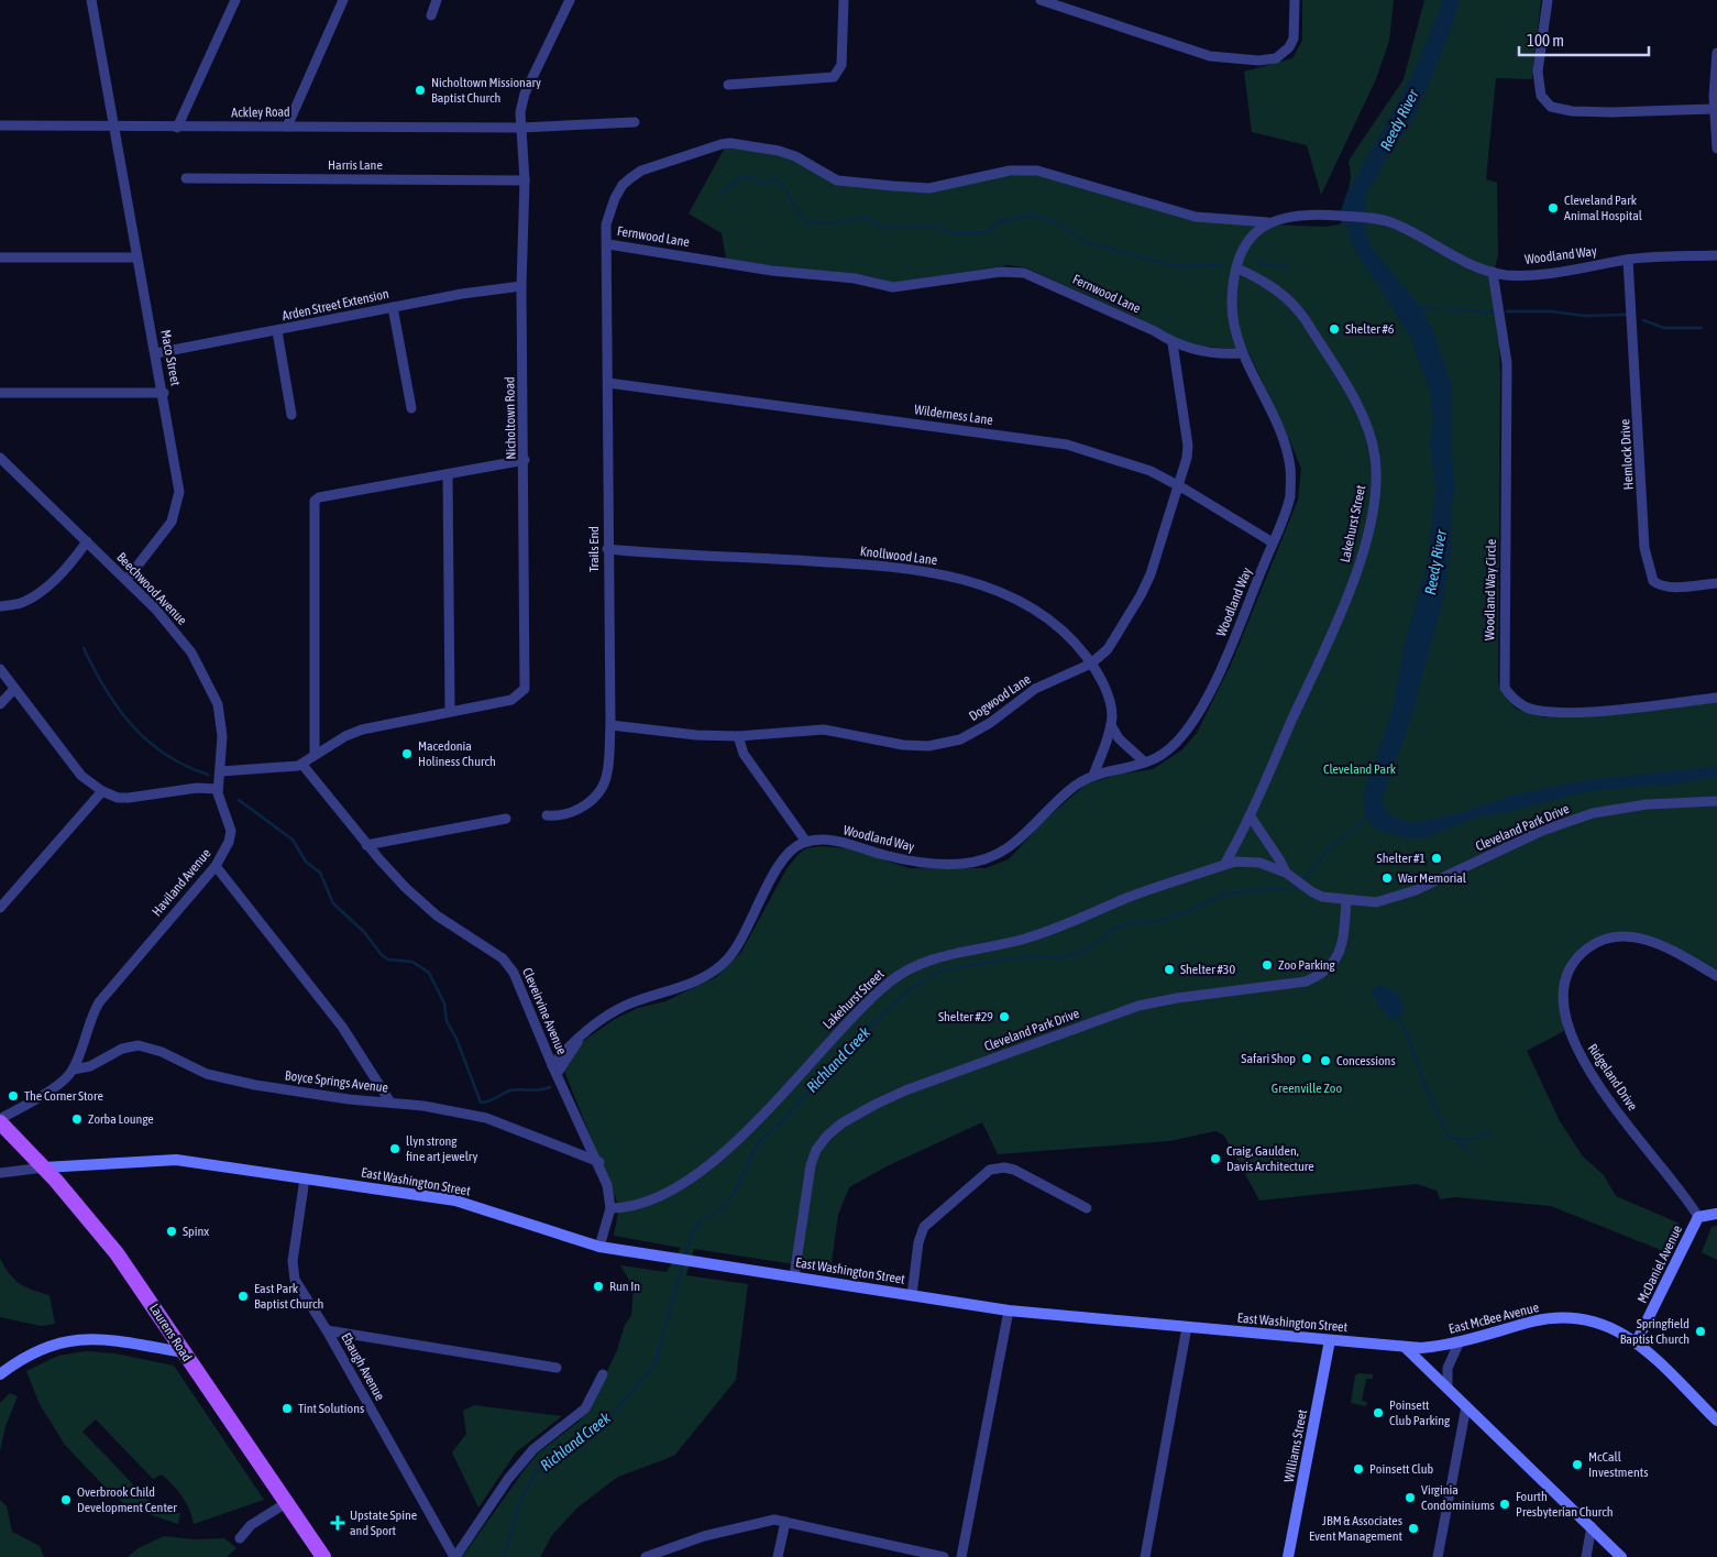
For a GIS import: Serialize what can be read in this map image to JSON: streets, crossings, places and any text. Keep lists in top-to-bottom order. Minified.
{"streets":{"main road":["Laurens Road"],"street":["Ackley Road","Harris Lane","Fernwood Lane","Woodland Way","Arden Street Extension","Maco Street","Wilderness Lane","Nicholtown Road","Hemlock Drive","Lakehurst Street","Trails End","Knollwood Lane","Beechwood Avenue","Woodland Way Circle","Dogwood Lane","Cleveland Park Drive","Haviland Avenue","Cleveirvine Avenue","Ridgeland Drive","Boyce Springs Avenue","East Washington Street","McDaniel Avenue","East McBee Avenue","Ebaugh Avenue","Williams Street"]},"crossings":[["Ackley Road","Maco Street"],["Ackley Road","Nicholtown Road"],["Harris Lane","Nicholtown Road"],["Fernwood Lane","Woodland Way"],["Fernwood Lane","Trails End"],["Fernwood Lane","Dogwood Lane"],["Woodland Way","Wilderness Lane"],["Woodland Way","Hemlock Drive"],["Woodland Way","Lakehurst Street"],["Woodland Way","Knollwood Lane"],["Woodland Way","Woodland Way Circle"],["Arden Street Extension","Maco Street"],["Arden Street Extension","Nicholtown Road"],["Maco Street","Beechwood Avenue"],["Wilderness Lane","Trails End"],["Wilderness Lane","Dogwood Lane"],["Lakehurst Street","Cleveland Park Drive"],["Lakehurst Street","Cleveirvine Avenue"],["Trails End","Knollwood Lane"],["Trails End","Dogwood Lane"],["Knollwood Lane","Dogwood Lane"],["Beechwood Avenue","Haviland Avenue"],["Cleveland Park Drive","East Washington Street"],["Haviland Avenue","Boyce Springs Avenue"],["Haviland Avenue","Laurens Road"],["Cleveirvine Avenue","Boyce Springs Avenue"],["Cleveirvine Avenue","East Washington Street"],["Ridgeland Drive","McDaniel Avenue"],["East Washington Street","East McBee Avenue"],["East Washington Street","Laurens Road"],["East Washington Street","Ebaugh Avenue"],["East Washington Street","Williams Street"],["McDaniel Avenue","East McBee Avenue"]],"water":["Reedy River","Richland Creek"],"parks":["Cleveland Park","Greenville Zoo"],"places":{"other":["Nicholtown Missionary Baptist Church","Cleveland Park Animal Hospital","Shelter #6","Macedonia Holiness Church","Shelter #1","War Memorial","Zoo Parking","Shelter #30","Shelter #29","Safari Shop","Concessions","The Corner Store","Zorba Lounge","llyn strong fine art jewelry","Craig, Gaulden, Davis Architecture","Spinx","Run In","East Park Baptist Church","Springfield Baptist Church","Tint Solutions","Poinsett Club Parking","McCall Investments","Poinsett Club","Virginia Condominiums","Overbrook Child Development Center","Fourth Presbyterian Church","JBM & Associates Event Management"],"health":["Upstate Spine and Sport"]},"scale_bar":"100 m"}
